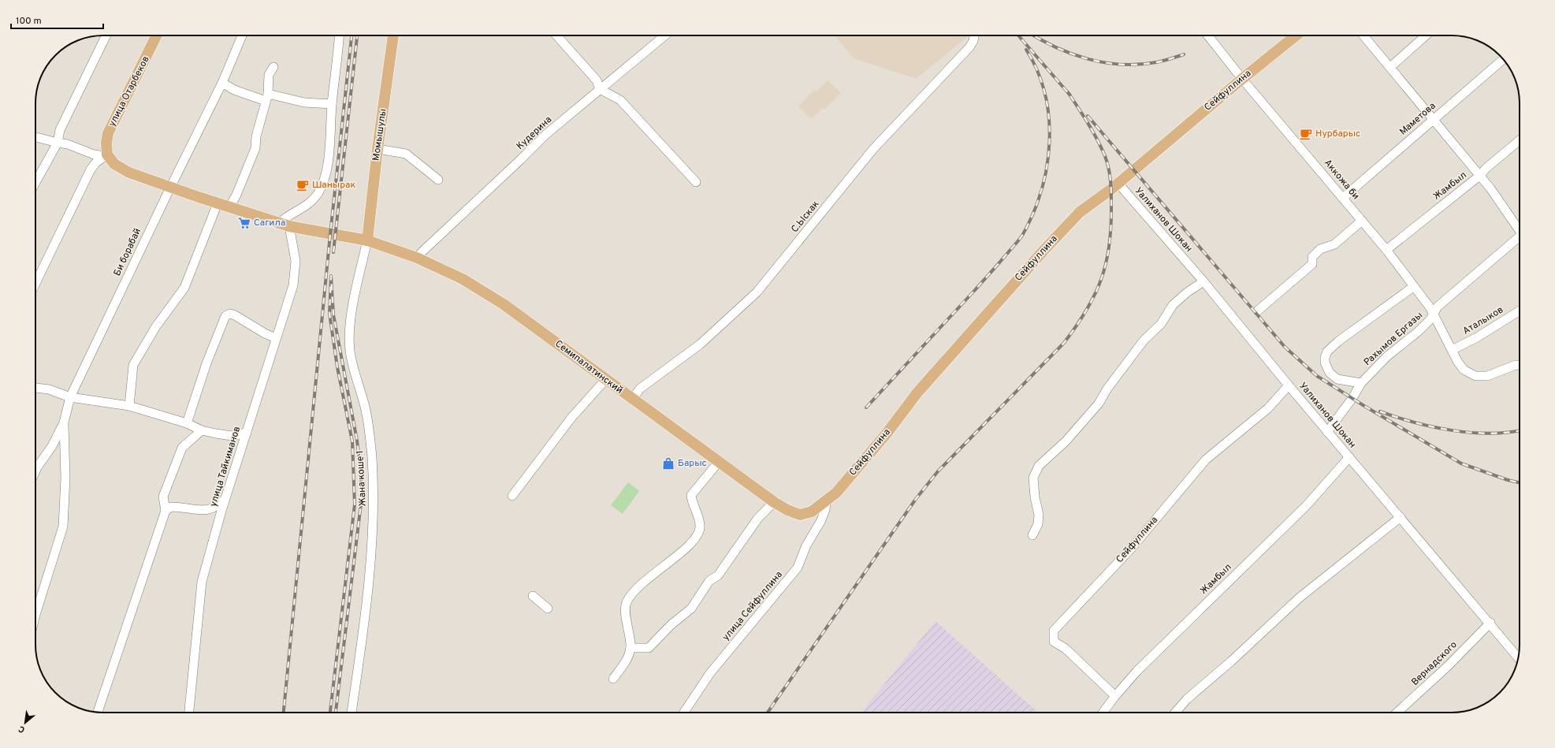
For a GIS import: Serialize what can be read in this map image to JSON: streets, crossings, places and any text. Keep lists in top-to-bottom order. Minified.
{"streets":{"main road":["Сейфуллина","улица Отарбеков","Момышулы","Семипалатинский"],"street":["Маметова","Кудерина","Аккожа би","Жамбыл","С.Ыскак","Уалиханов Шокан","Би борабай","Аталыков","Рахымов Ергазы","улица Тайкиманов","Жана коше 1","улица Сейфуллина","Вернадского"]},"crossings":[["Сейфуллина","Аккожа би"],["Сейфуллина","Жамбыл"],["Сейфуллина","Уалиханов Шокан"],["Сейфуллина","Семипалатинский"],["Сейфуллина","улица Сейфуллина"],["улица Отарбеков","Семипалатинский"],["Маметова","Аккожа би"],["Кудерина","Семипалатинский"],["Момышулы","Семипалатинский"],["Момышулы","Жана коше 1"],["Аккожа би","Жамбыл"],["Аккожа би","Аталыков"],["Аккожа би","Рахымов Ергазы"],["Жамбыл","Уалиханов Шокан"],["С.Ыскак","Семипалатинский"],["Уалиханов Шокан","Рахымов Ергазы"],["Уалиханов Шокан","Вернадского"],["Би борабай","Семипалатинский"],["Семипалатинский","улица Тайкиманов"],["Семипалатинский","Жана коше 1"]],"places":{"cafe":["Нурбарыс","Шанырак"],"supermarket":["Сагила"],"shop":["Барыс"]},"scale_bar":"100 m","north":"bottom left"}
